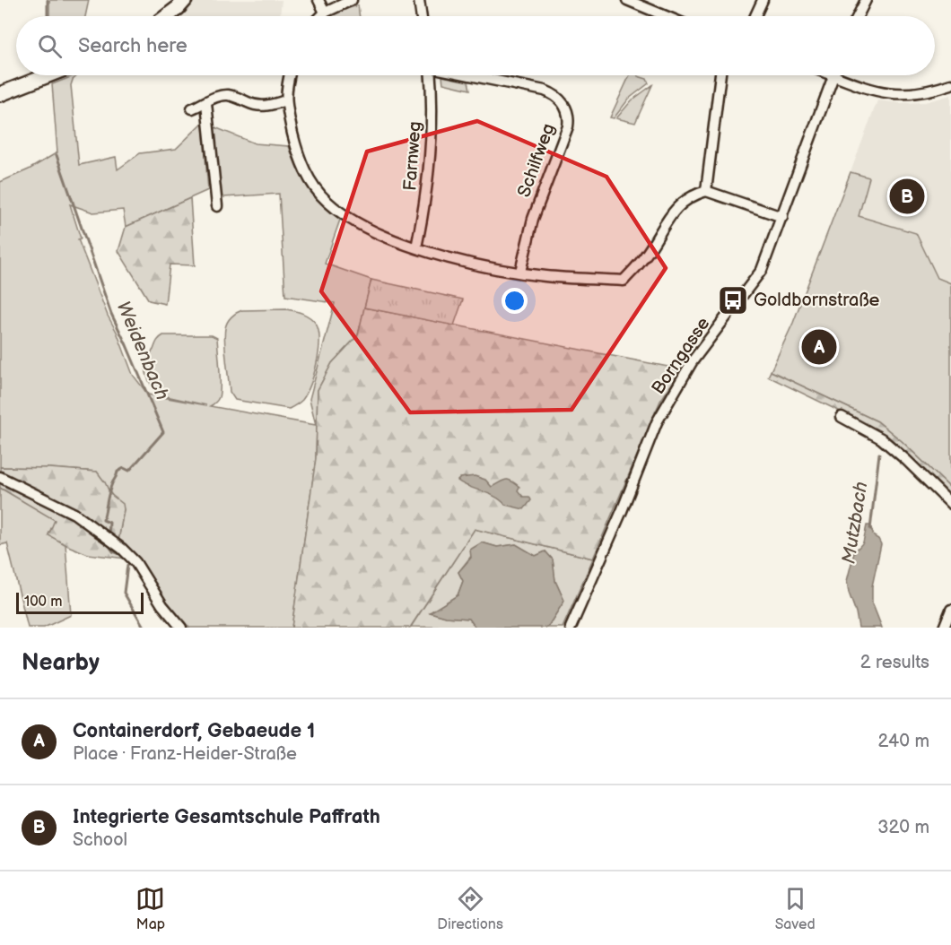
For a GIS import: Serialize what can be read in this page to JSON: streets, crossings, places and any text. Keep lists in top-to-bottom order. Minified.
{"streets":{"street":["Farnweg","Schilfweg","Borngasse"]},"water":["Weidenbach","Mutzbach"],"places":{"bus stop":["Goldbornstraße"]},"scale_bar":"100 m","page":{"search":"Search here","pins":["B","A"],"scale":"100 m","heading":["Nearby","2 results"],"list":[{"mark":"A","name":"Containerdorf, Gebaeude 1","note":"Place · Franz-Heider-Straße","value":"240 m"},{"mark":"B","name":"Integrierte Gesamtschule Paffrath","note":"School","value":"320 m"}],"nav":["Map","Directions","Saved"]}}
